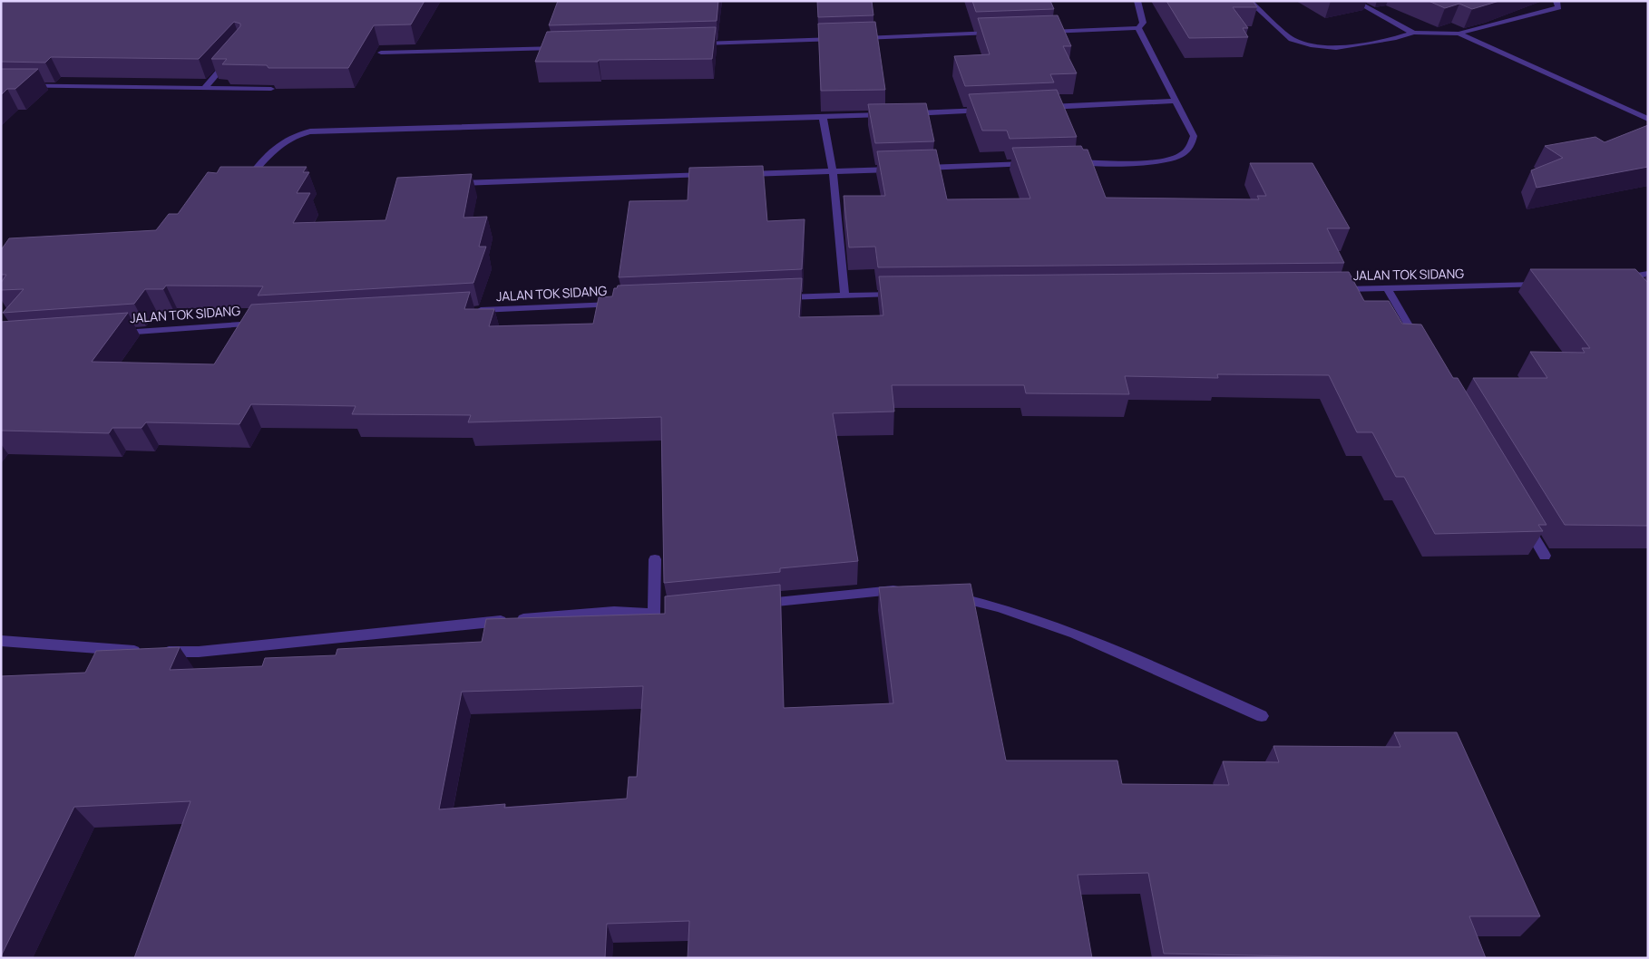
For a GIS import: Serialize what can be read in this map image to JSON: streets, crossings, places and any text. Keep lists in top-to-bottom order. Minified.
{"streets":{"street":["JALAN TOK SIDANG"]}}
